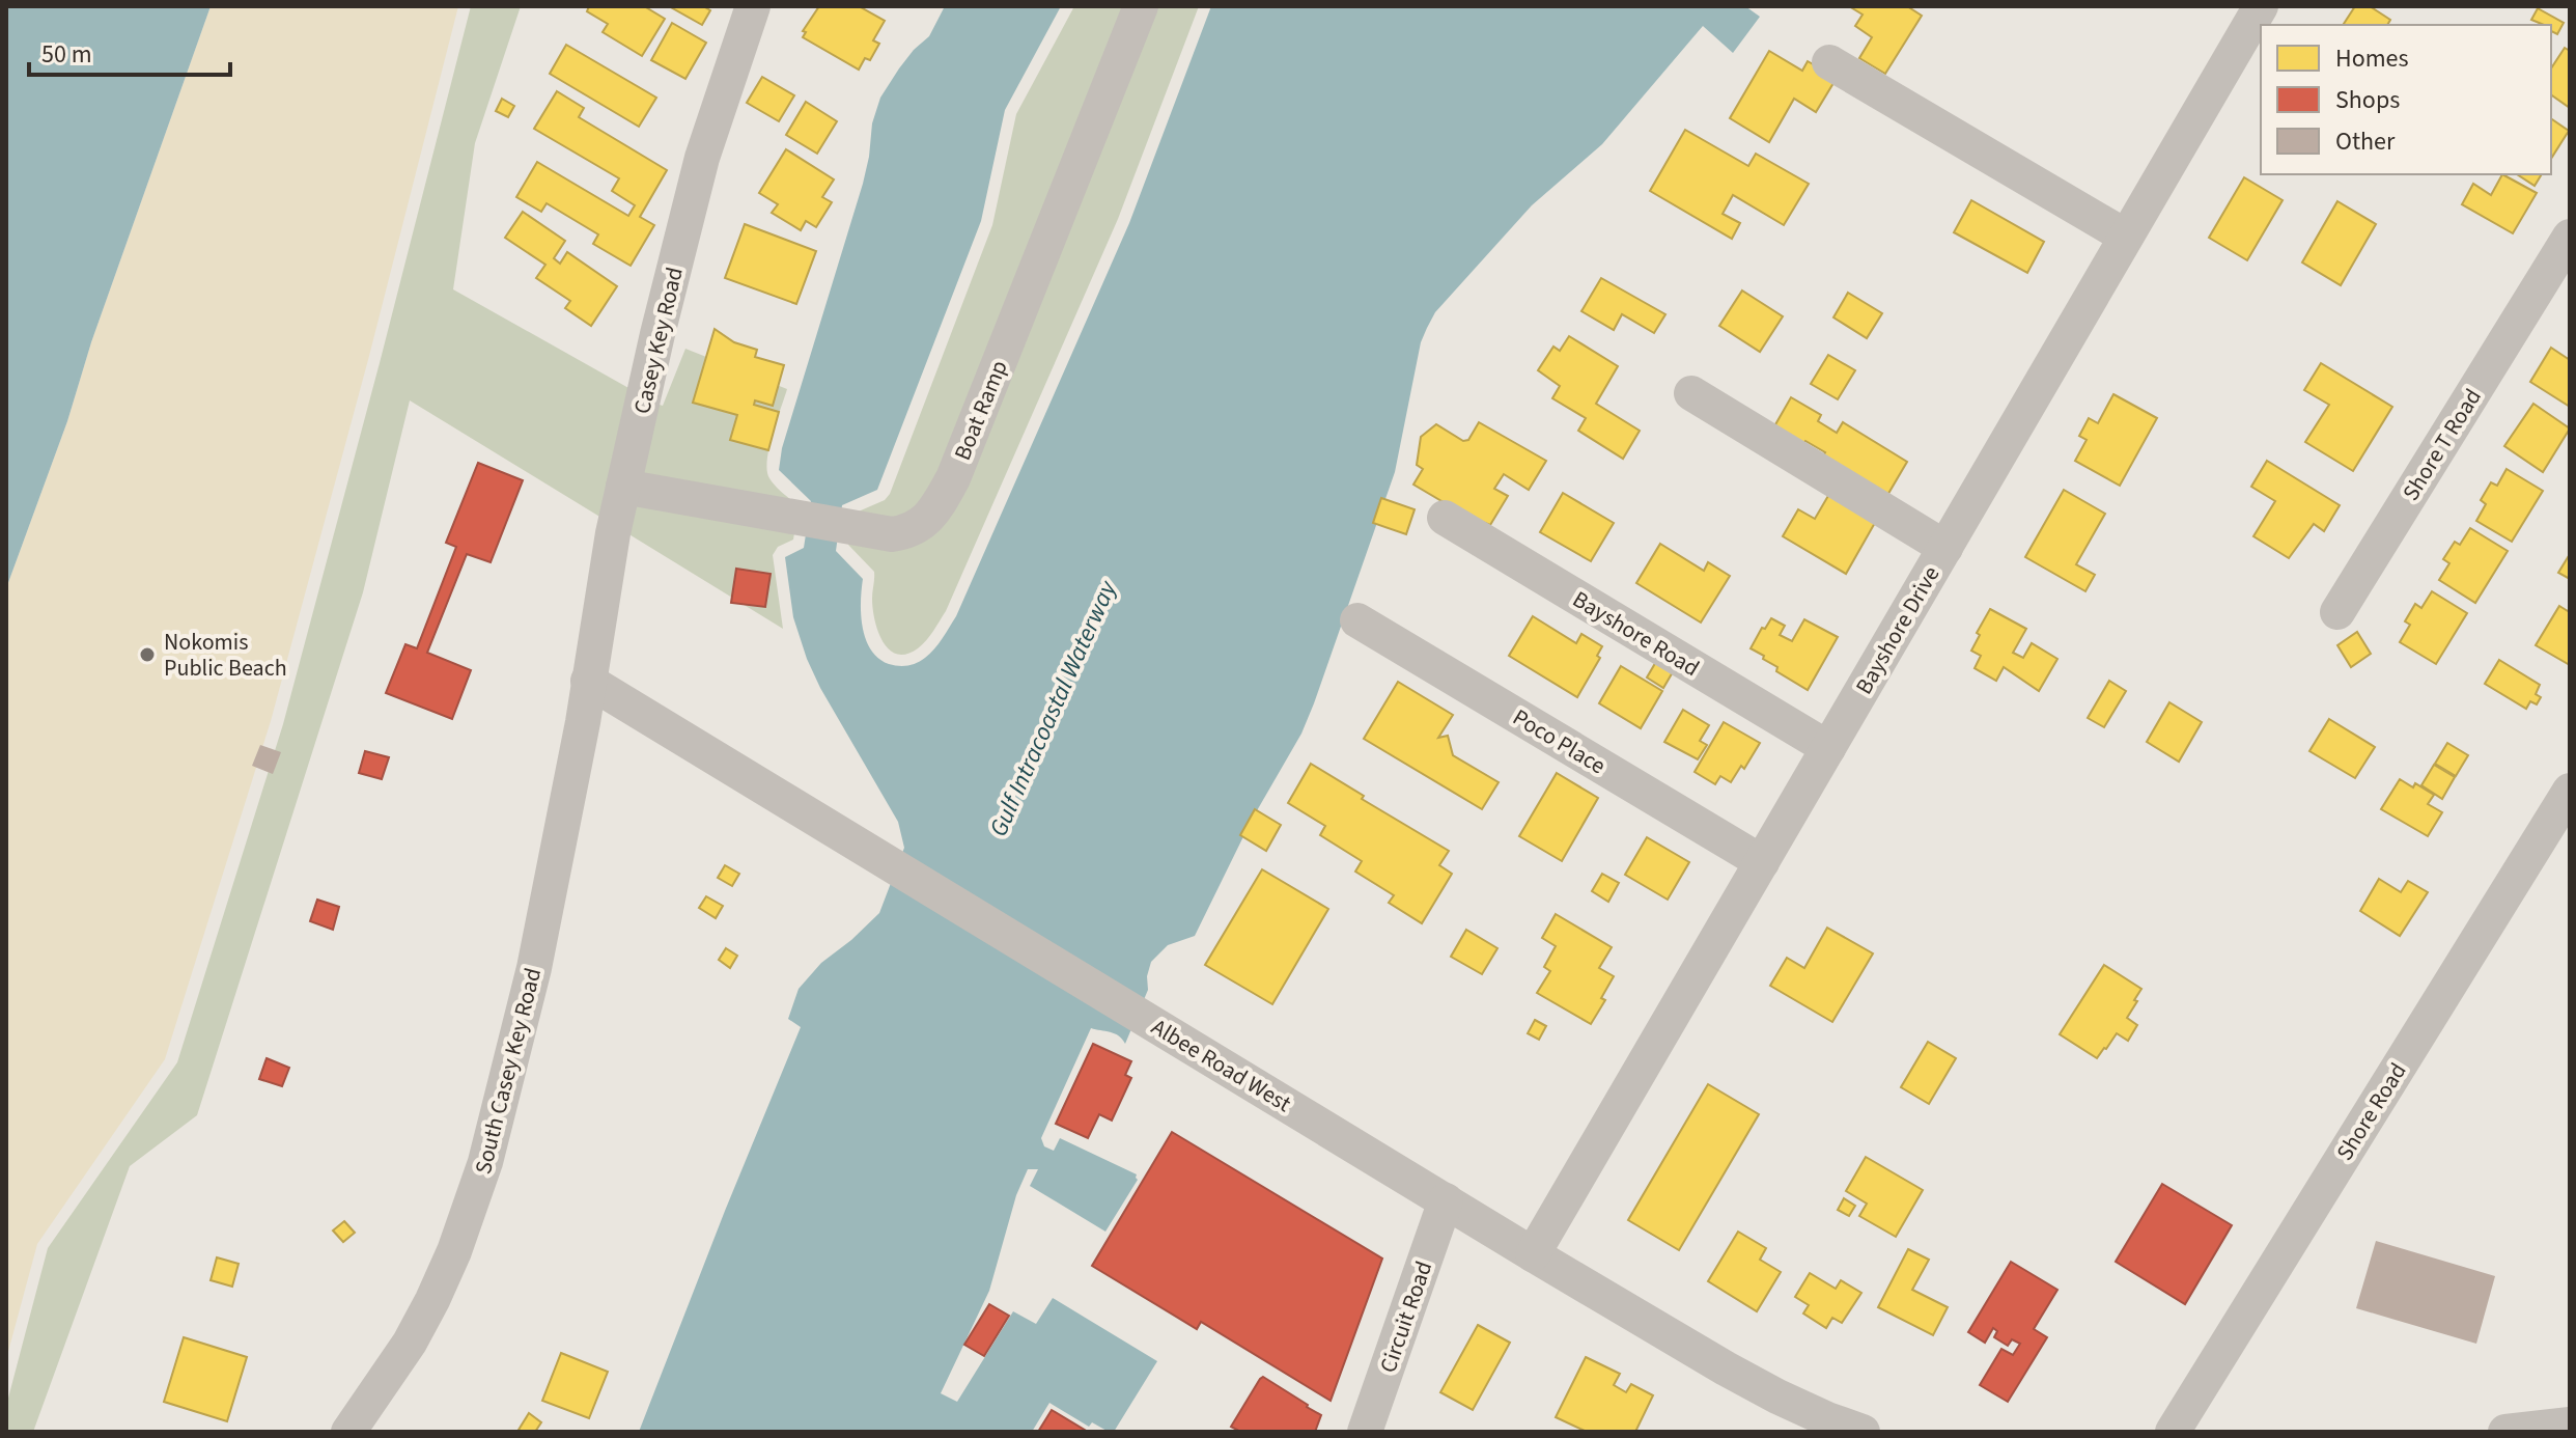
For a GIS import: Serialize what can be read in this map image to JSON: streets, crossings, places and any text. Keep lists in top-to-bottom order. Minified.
{"streets":{"street":["Casey Key Road","Boat Ramp","Shore T Road","Bayshore Drive","Bayshore Road","Poco Place","Albee Road West","South Casey Key Road","Shore Road","Circuit Road"]},"crossings":[["Casey Key Road","Boat Ramp"],["Casey Key Road","Albee Road West"],["Casey Key Road","South Casey Key Road"],["Bayshore Drive","Bayshore Road"],["Bayshore Drive","Poco Place"],["Bayshore Drive","Albee Road West"],["Albee Road West","South Casey Key Road"],["Albee Road West","Circuit Road"]],"water":["Gulf Intracoastal Waterway"],"places":["Nokomis Public Beach"],"legend":["Homes","Shops","Other"],"scale_bar":"50 m"}
